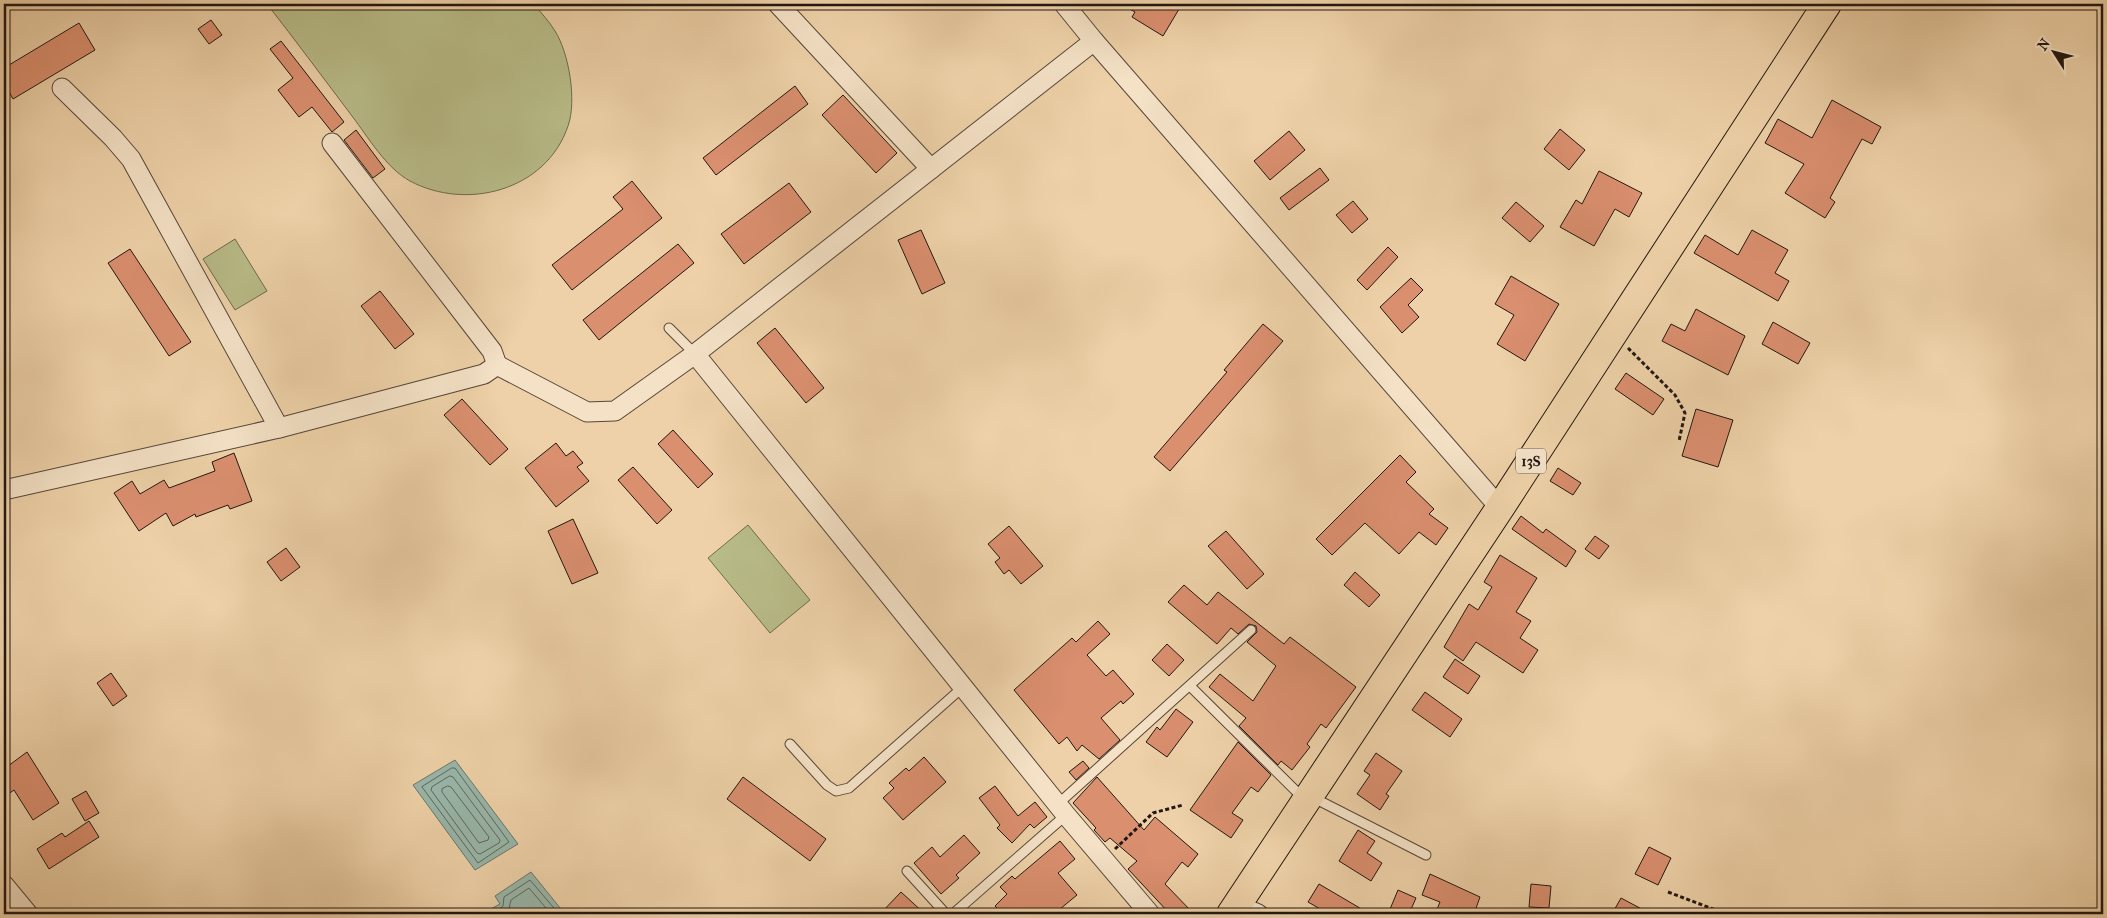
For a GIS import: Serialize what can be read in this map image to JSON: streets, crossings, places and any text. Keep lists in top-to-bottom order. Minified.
{"streets":{"highway":["13S"]},"north":"top left"}
